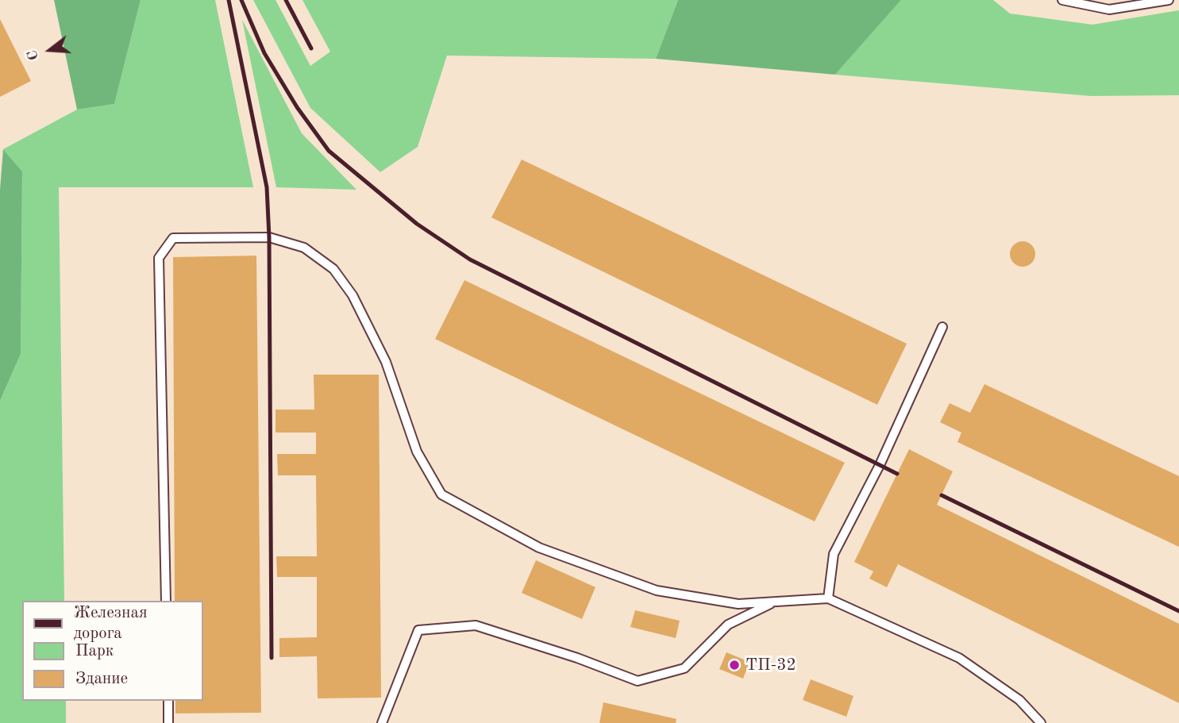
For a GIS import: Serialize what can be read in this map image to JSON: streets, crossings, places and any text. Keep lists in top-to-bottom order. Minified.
{"places":["ТП-32"],"legend":["Железная дорога","Парк","Здание"],"north":"left"}
